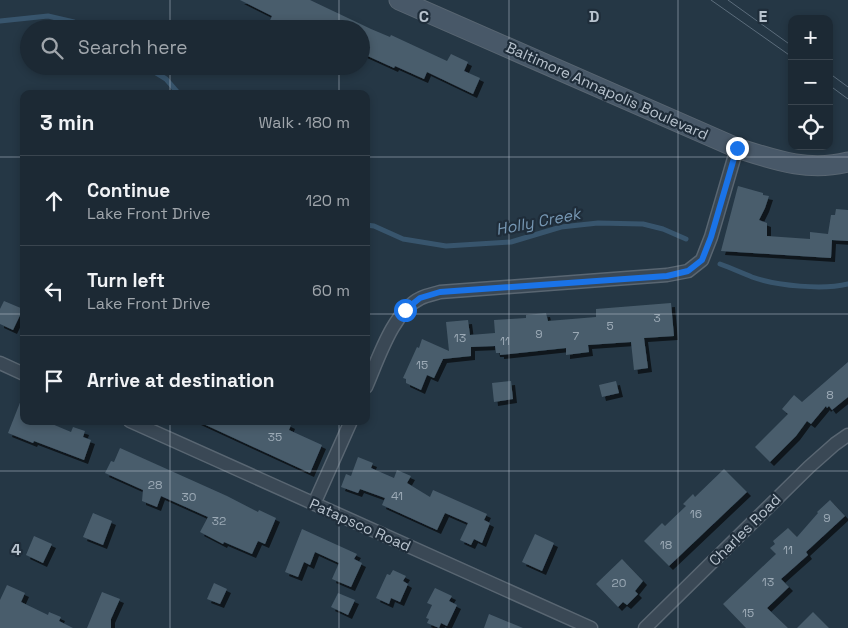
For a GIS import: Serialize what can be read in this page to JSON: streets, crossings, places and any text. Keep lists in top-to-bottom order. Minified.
{"streets":{"main road":["Baltimore Annapolis Boulevard"],"street":["Patapsco Road","Charles Road"]},"water":["Holly Creek"],"house_numbers":["3","5","9","7","13","11","15","8","35","28","41","30","16","9","32","18","11","13","20","15"],"page":{"map_buttons":["+","−"],"search":"Search here","heading":["3 min","Walk · 180 m"],"list":[["Continue","Lake Front Drive","120 m"],["Turn left","Lake Front Drive","60 m"],"Arrive at destination"]},"grid":{"columns":["C","D","E"],"rows":["4"]}}
